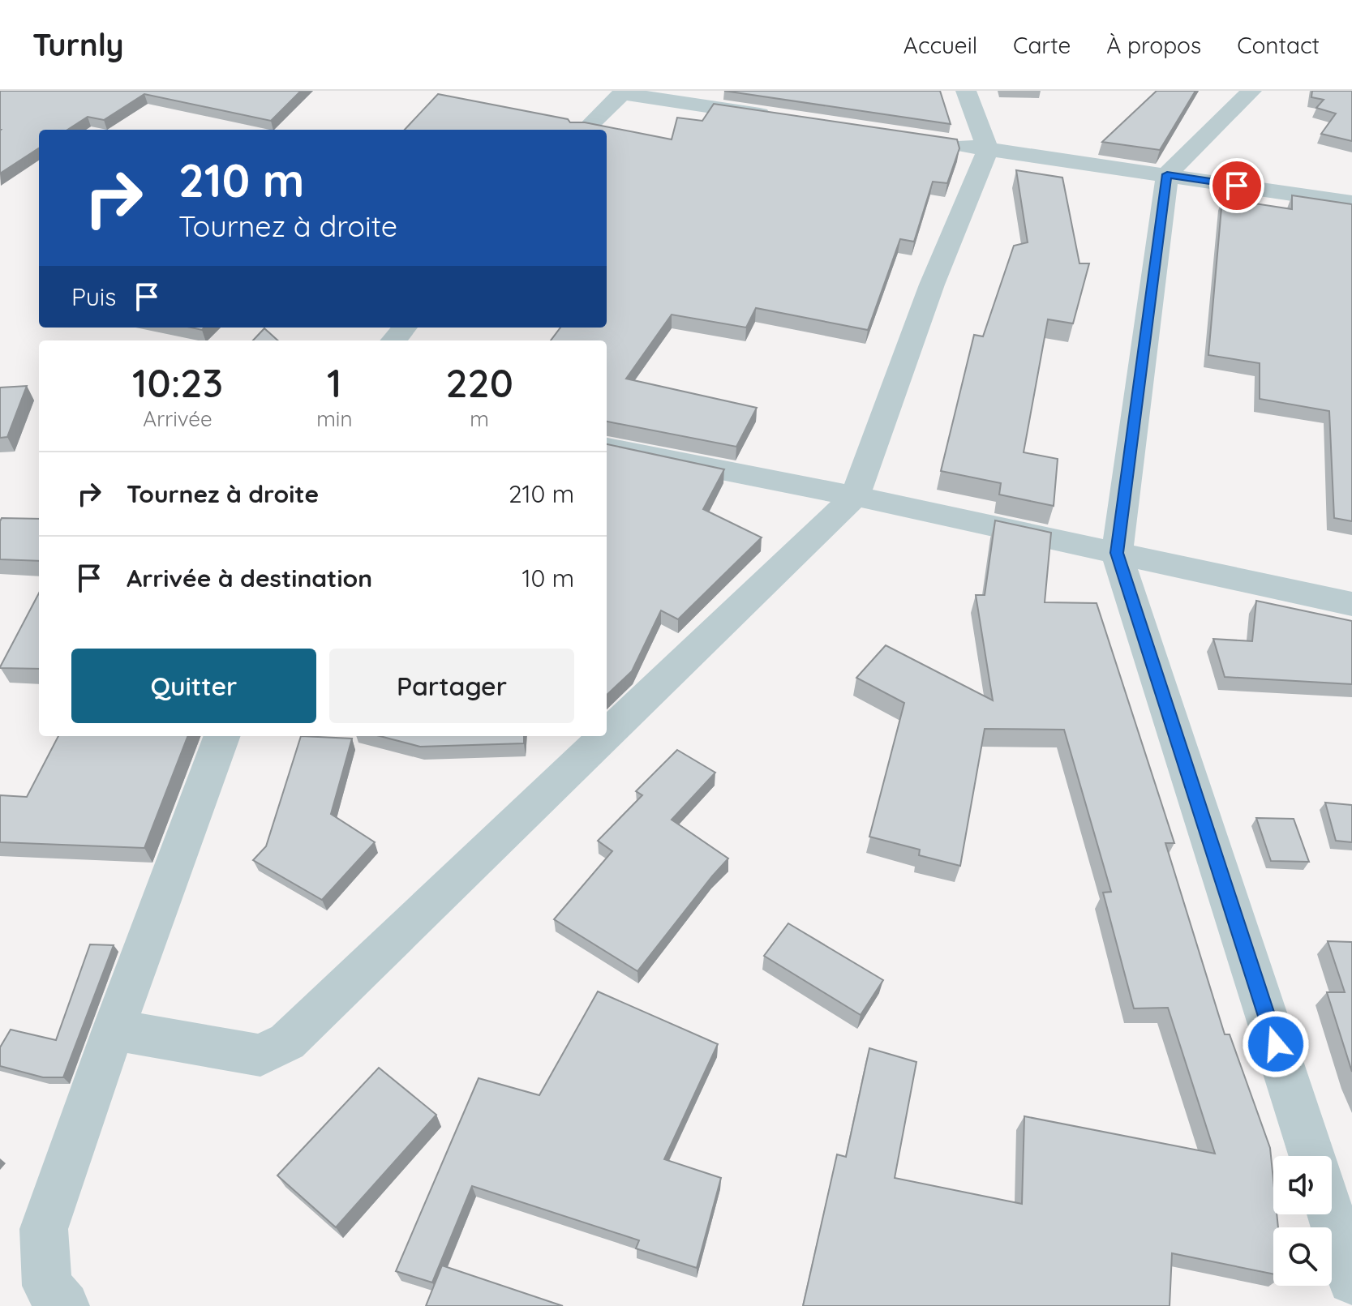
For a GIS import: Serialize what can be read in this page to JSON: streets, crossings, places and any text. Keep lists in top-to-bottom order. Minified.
{"page":{"header":"Turnly","nav":["Accueil","Carte","À propos","Contact"],"turn":["210 m","Tournez à droite"],"then":"Puis","eta":["10:23","Arrivée","1","min","220","m"],"list":[{"name":"Tournez à droite","value":"210 m"},{"name":"Arrivée à destination","value":"10 m"}],"buttons":["Quitter","Partager"]}}
